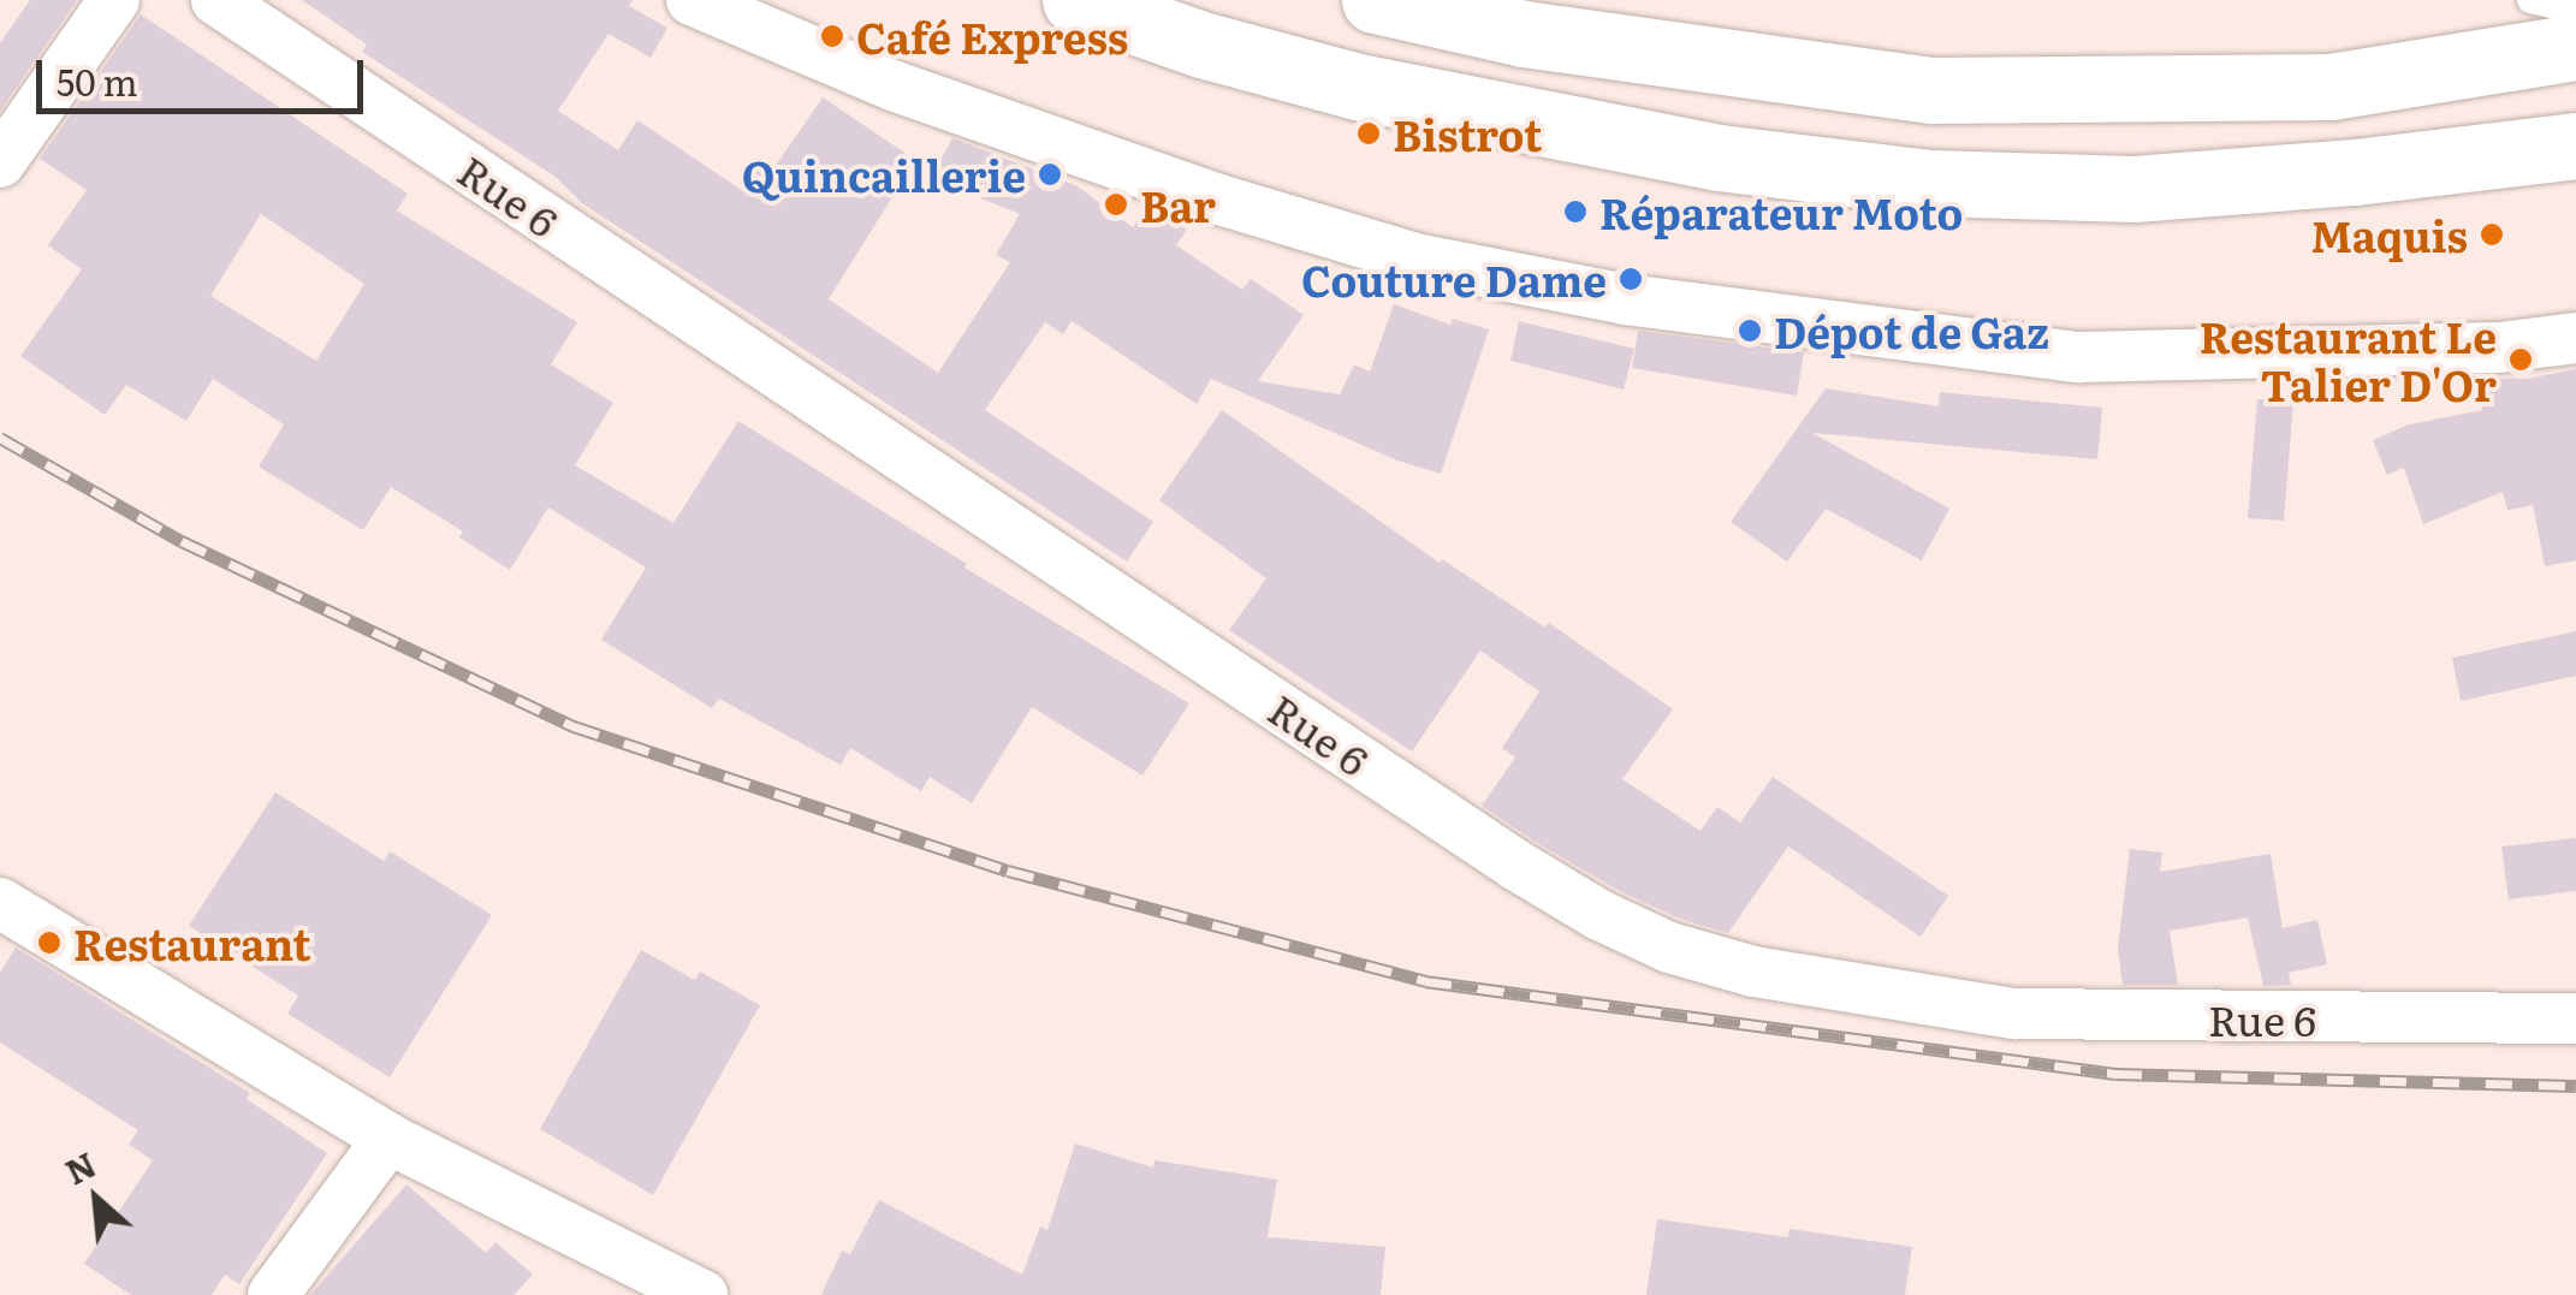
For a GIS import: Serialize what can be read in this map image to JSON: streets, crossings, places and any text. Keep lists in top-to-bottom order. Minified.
{"streets":{"street":["Rue 6"]},"places":["Café Express","Bistrot","Quincaillerie","Bar","Réparateur Moto","Maquis","Couture Dame","Dépot de Gaz","Restaurant Le Talier D'Or","Restaurant"],"scale_bar":"50 m","north":"top left"}
